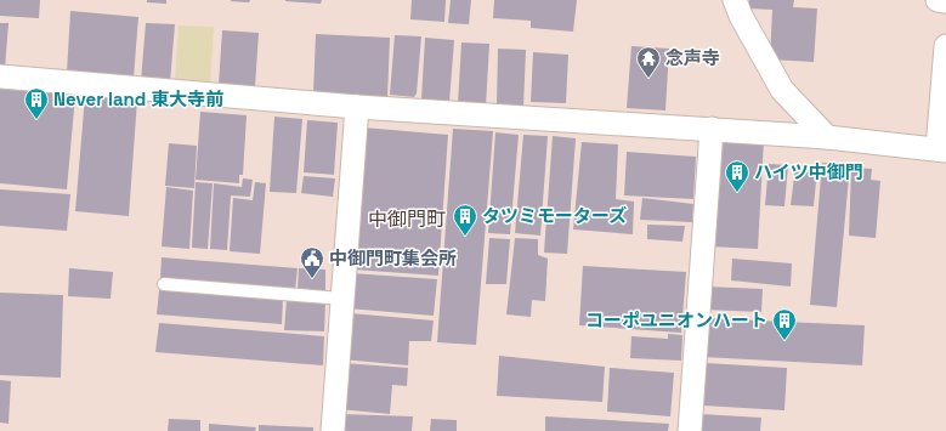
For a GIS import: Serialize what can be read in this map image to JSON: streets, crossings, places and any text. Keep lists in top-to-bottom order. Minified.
{"districts":["中御門町"],"places":{"temple":["念声寺"],"building":["Never land 東大寺前","ハイツ中御門","タツミモーターズ","コーポユニオンハート"],"public building":["中御門町集会所"]}}
